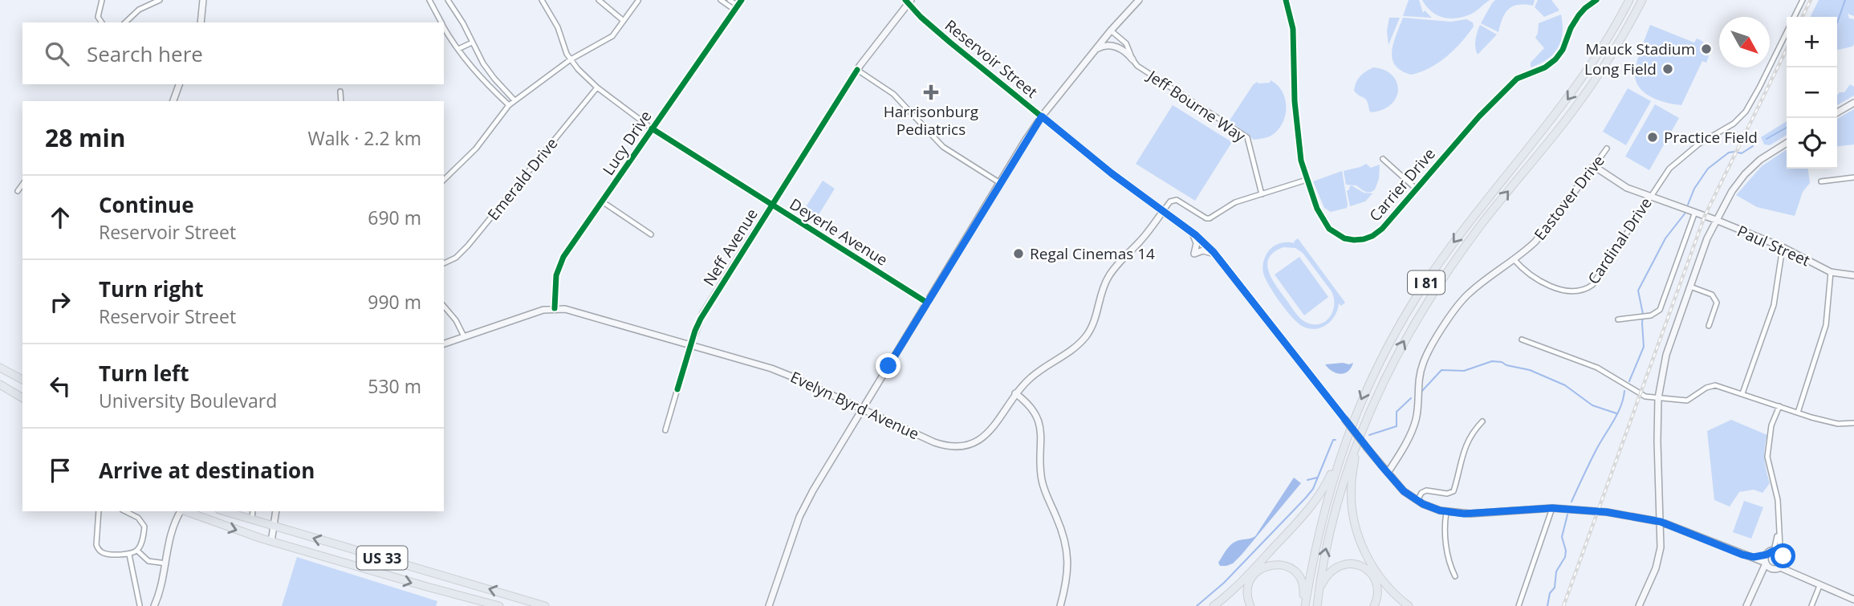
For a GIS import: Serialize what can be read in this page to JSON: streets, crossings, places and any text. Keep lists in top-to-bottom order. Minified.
{"streets":{"highway":["I 81","US 33"],"street":["Reservoir Street","Jeff Bourne Way","Lucy Drive","Emerald Drive","Carrier Drive","Eastover Drive","Deyerle Avenue","Cardinal Drive","Paul Street","Neff Avenue","Evelyn Byrd Avenue"]},"crossings":[["Reservoir Street","Eastover Drive"],["Reservoir Street","Neff Avenue"],["Reservoir Street","Evelyn Byrd Avenue"],["Lucy Drive","Deyerle Avenue"],["Lucy Drive","Evelyn Byrd Avenue"],["Emerald Drive","Deyerle Avenue"],["Eastover Drive","Cardinal Drive"],["Eastover Drive","Paul Street"],["Deyerle Avenue","Neff Avenue"],["Cardinal Drive","Paul Street"],["Neff Avenue","Evelyn Byrd Avenue"]],"places":{"other":["Mauck Stadium","Long Field","Practice Field","Regal Cinemas 14"],"health":["Harrisonburg Pediatrics"]},"north":"bottom right","page":{"map_buttons":["+","−"],"search":"Search here","heading":["28 min","Walk · 2.2 km"],"list":[["Continue","Reservoir Street","690 m"],["Turn right","Reservoir Street","990 m"],["Turn left","University Boulevard","530 m"],"Arrive at destination"]}}
